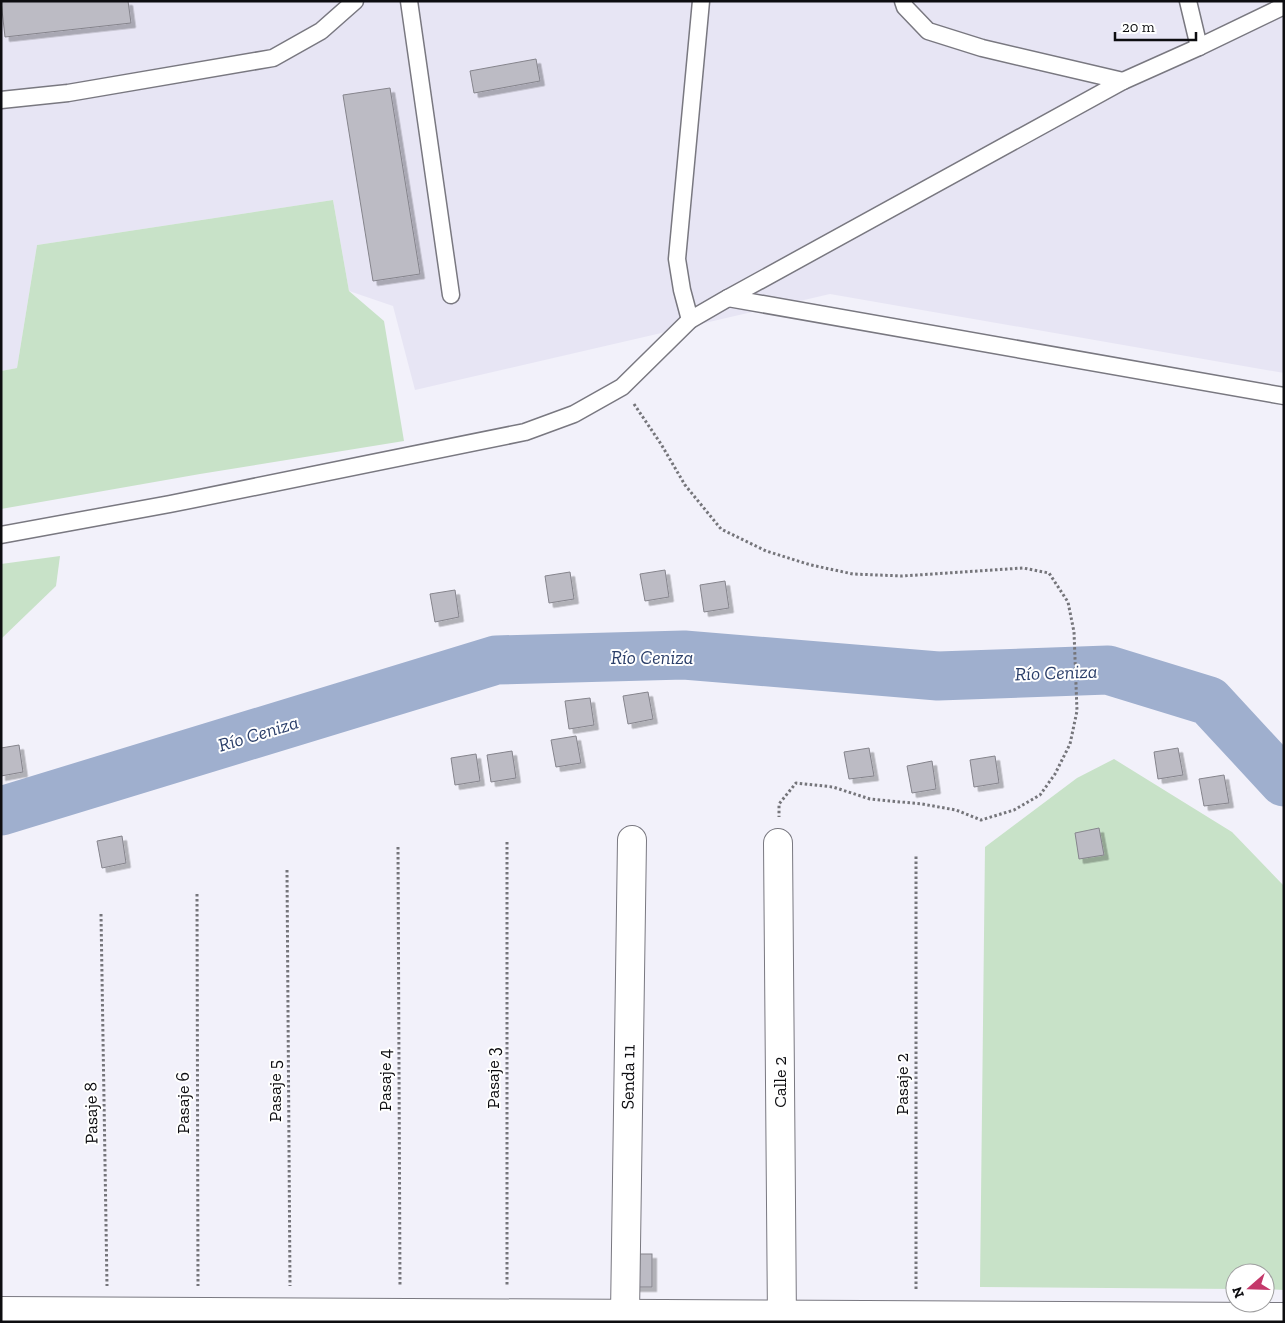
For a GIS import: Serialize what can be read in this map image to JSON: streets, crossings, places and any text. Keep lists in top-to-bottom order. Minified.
{"streets":{"street":["Senda 11","Calle 2"],"path":["Pasaje 3","Pasaje 4","Pasaje 2","Pasaje 5","Pasaje 6","Pasaje 8"]},"water":["Río Ceniza"],"scale_bar":"20 m","north":"left"}
